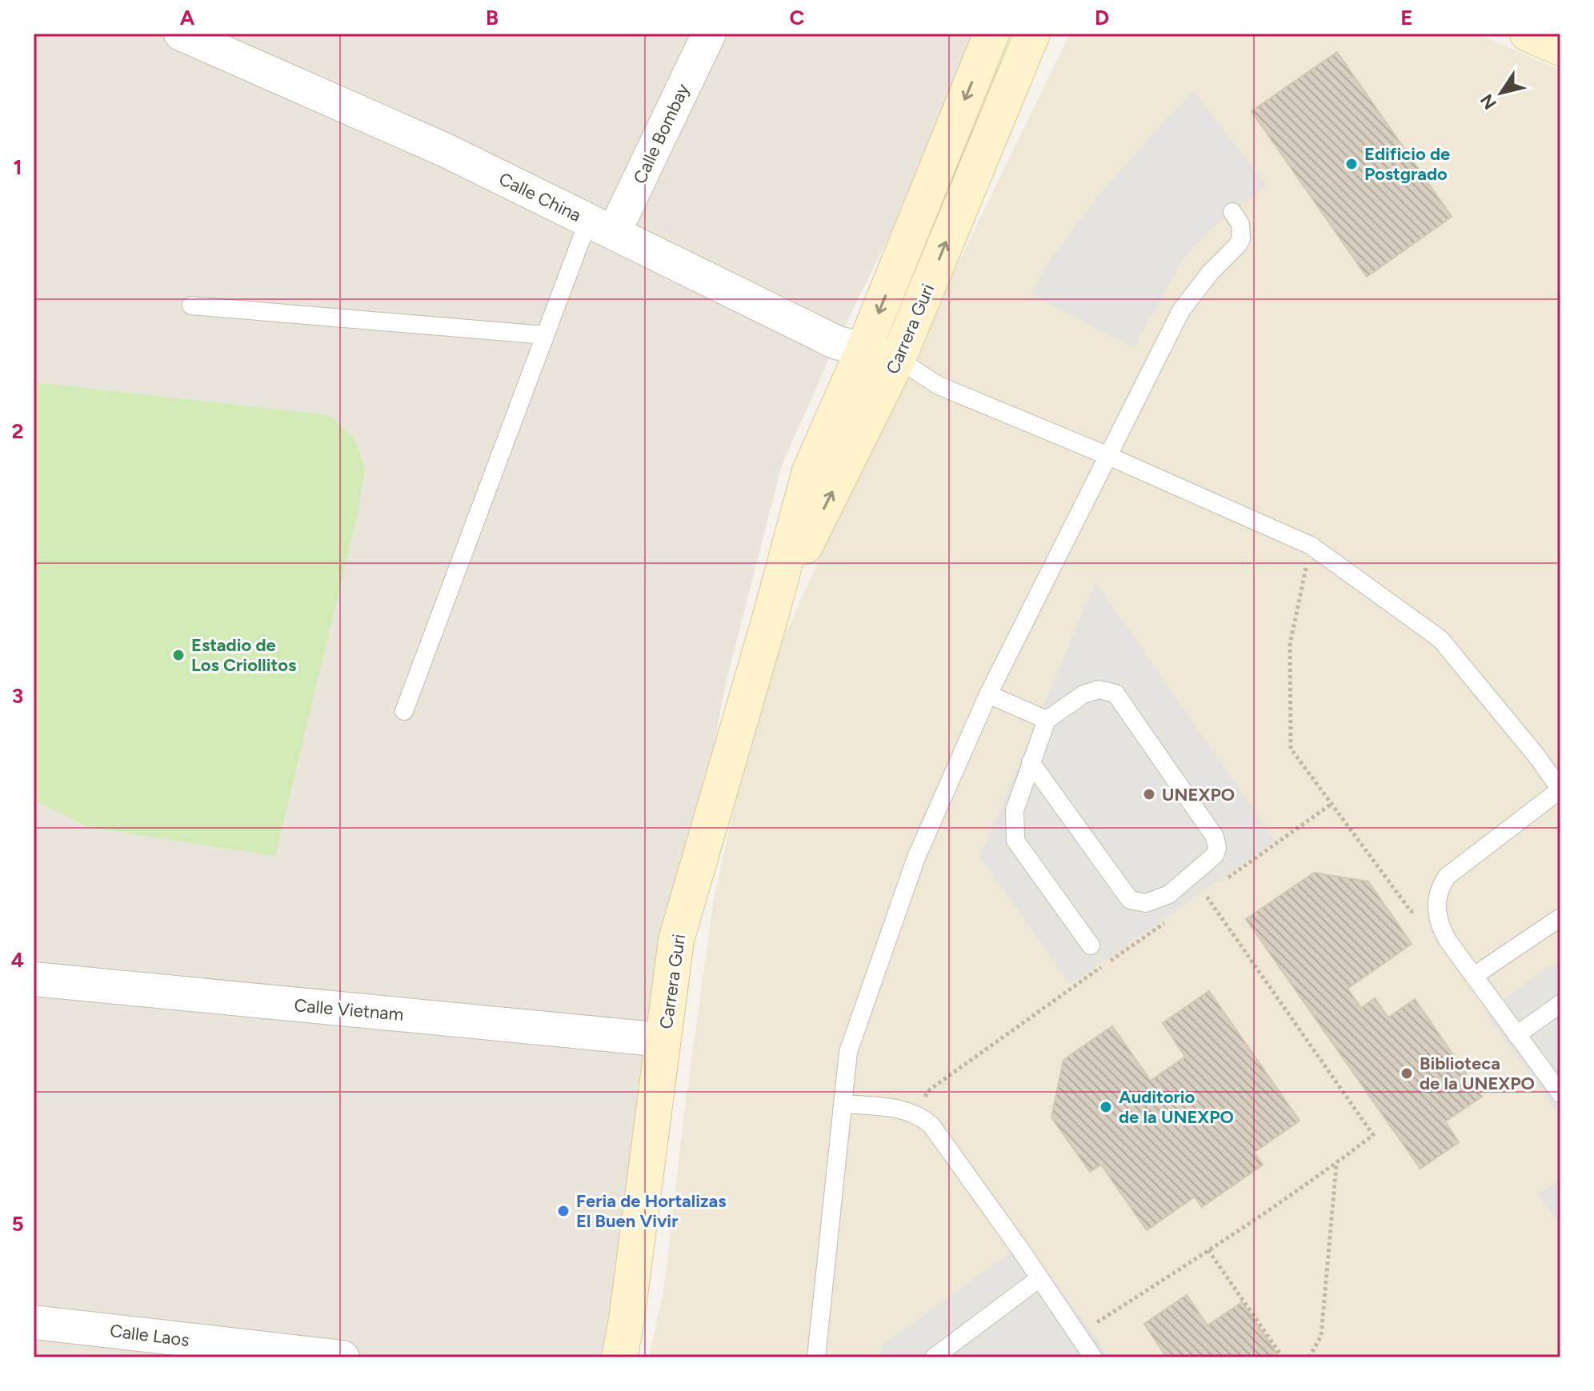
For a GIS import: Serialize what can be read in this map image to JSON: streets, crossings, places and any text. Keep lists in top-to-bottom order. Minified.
{"streets":{"street":["Calle Bombay","Calle China","Carrera Guri","Calle Vietnam","Calle Laos"]},"crossings":[["Calle Bombay","Calle China"],["Calle China","Carrera Guri"],["Carrera Guri","Calle Vietnam"]],"places":["Edificio de Postgrado","Estadio de Los Criollitos","UNEXPO","Biblioteca de la UNEXPO","Auditorio de la UNEXPO","Feria de Hortalizas El Buen Vivir"],"north":"bottom left","grid":{"columns":["A","B","C","D","E"],"rows":["1","2","3","4","5"]}}
